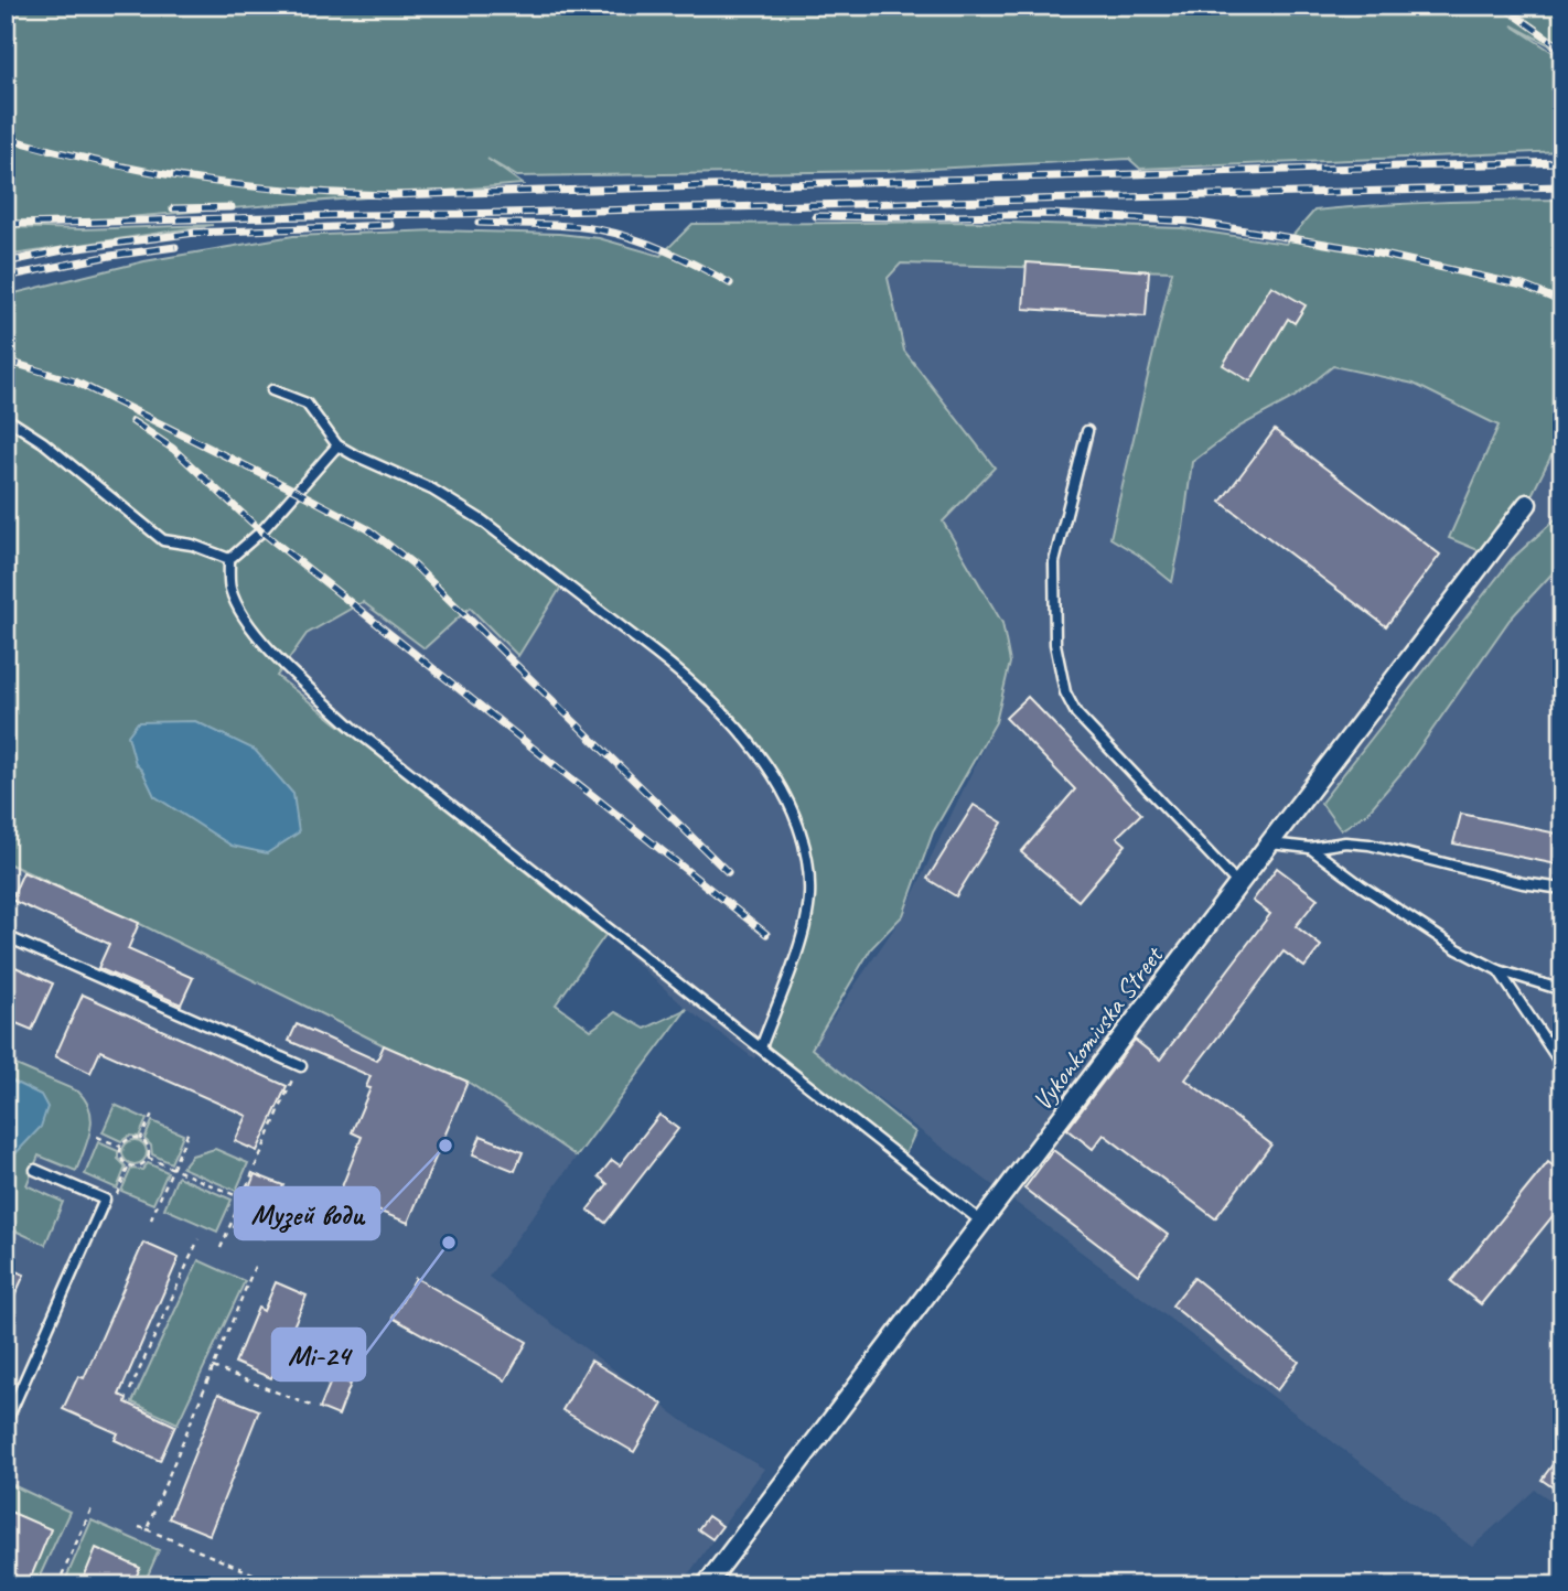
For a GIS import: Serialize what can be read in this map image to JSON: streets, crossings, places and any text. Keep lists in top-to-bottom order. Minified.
{"streets":{"street":["Vykonkomivska Street"]},"places":["Музей води","Мі-24"]}
